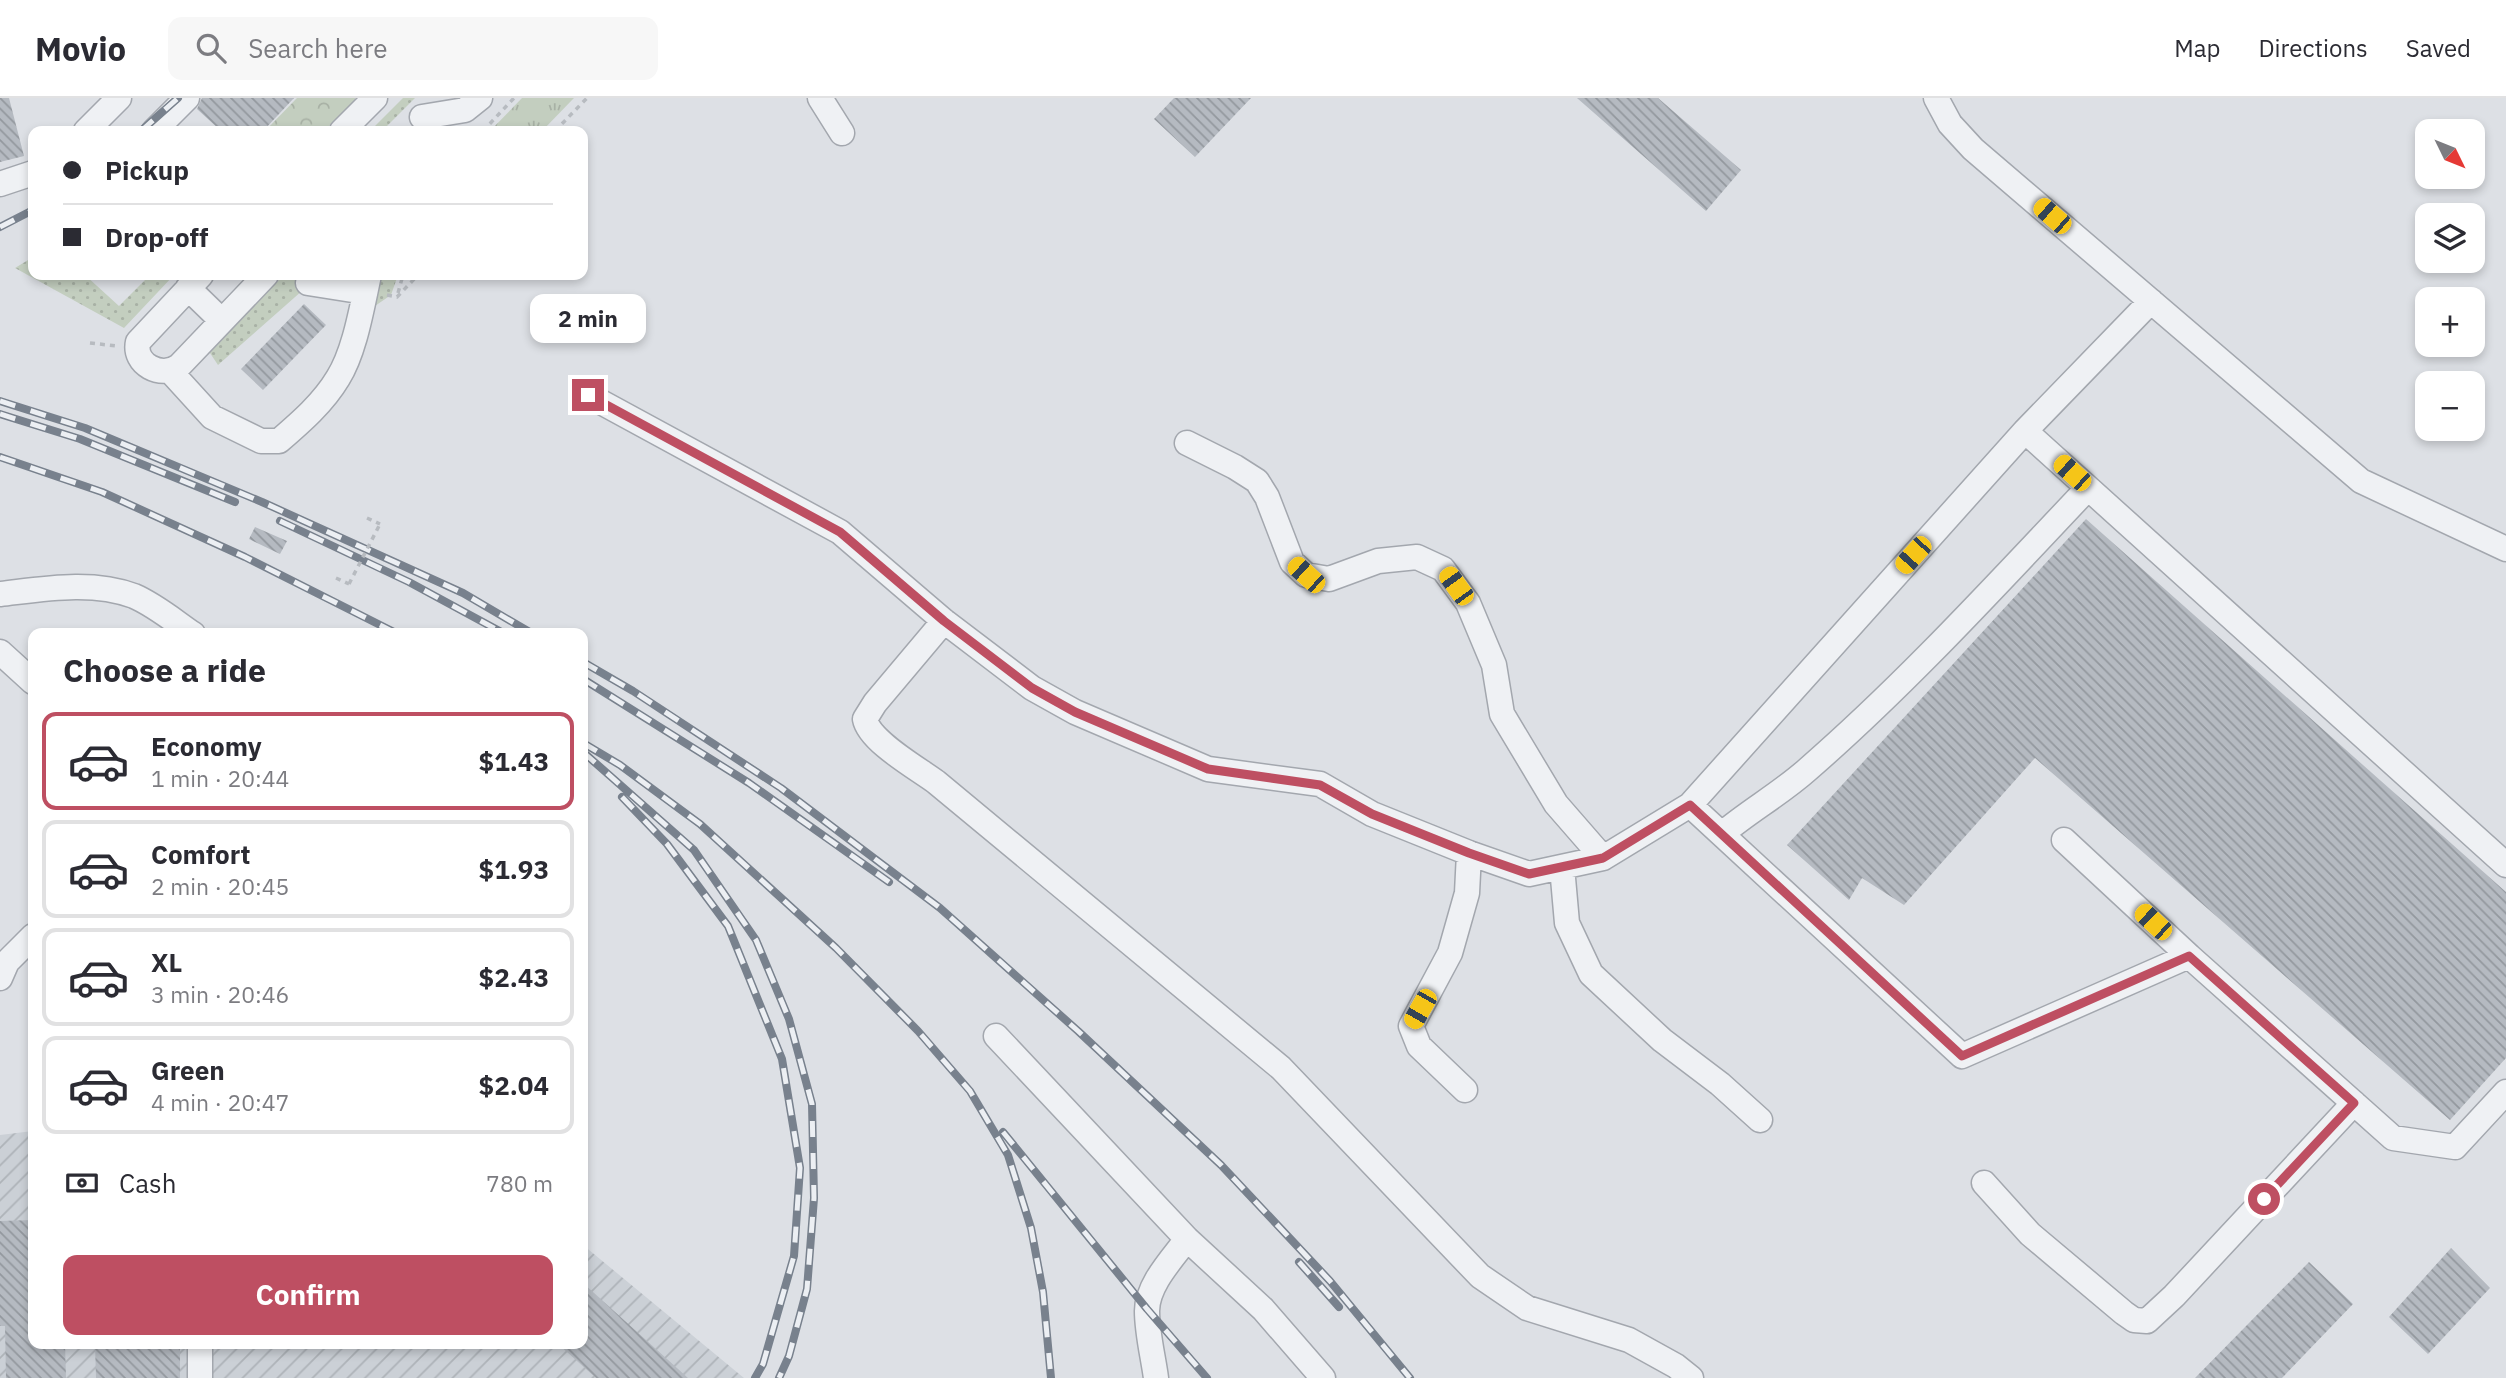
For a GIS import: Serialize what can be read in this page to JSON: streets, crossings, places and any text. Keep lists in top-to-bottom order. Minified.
{"north":"bottom right","page":{"header":"Movio","search":"Search here","nav":["Map","Directions","Saved"],"map_buttons":["+","−"],"banner":["Pickup","Drop-off"],"bubble":"2 min","heading":"Choose a ride","list":[{"name":"Economy","note":"1 min · 20:44","value":"$1.43"},{"name":"Comfort","note":"2 min · 20:45","value":"$1.93"},{"name":"XL","note":"3 min · 20:46","value":"$2.43"},{"name":"Green","note":"4 min · 20:47","value":"$2.04"}],"pay":["Cash","780 m"],"buttons":"Confirm"}}
